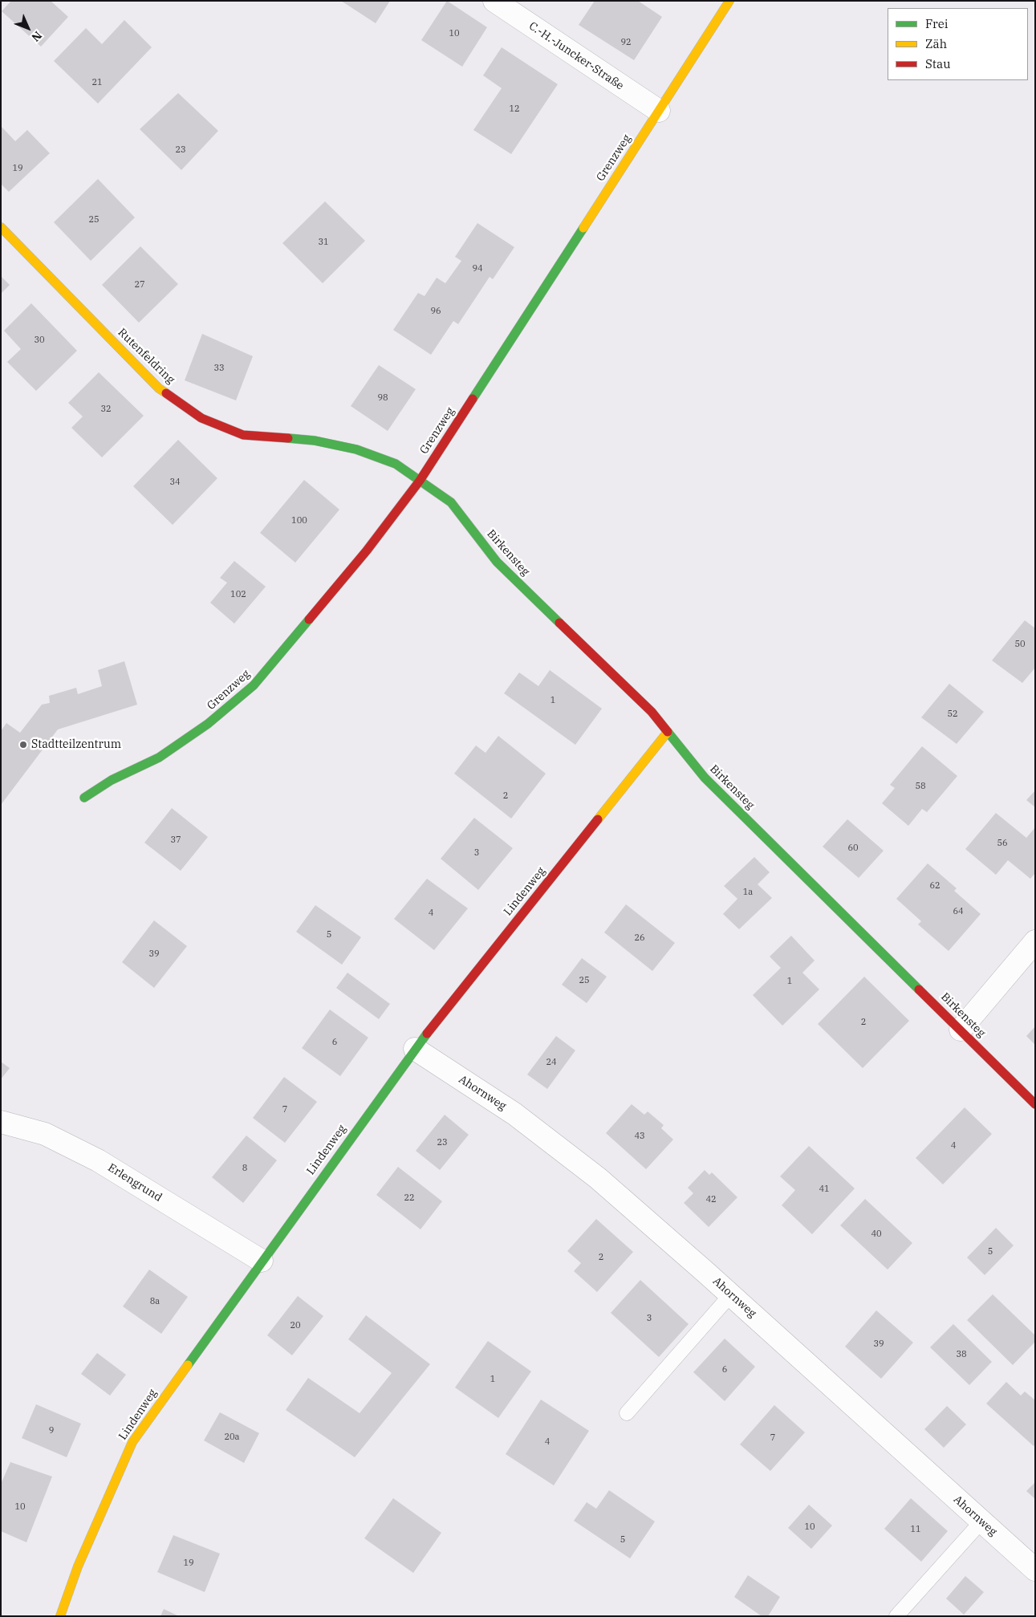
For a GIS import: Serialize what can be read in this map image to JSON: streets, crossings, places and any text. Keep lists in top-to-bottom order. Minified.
{"streets":{"street":["C.-H.-Juncker-Straße","Grenzweg","Rutenfeldring","Birkensteg","Lindenweg","Ahornweg","Erlengrund"]},"crossings":[["C.-H.-Juncker-Straße","Grenzweg"],["Grenzweg","Rutenfeldring"],["Grenzweg","Birkensteg"],["Rutenfeldring","Birkensteg"],["Birkensteg","Lindenweg"],["Lindenweg","Ahornweg"],["Lindenweg","Erlengrund"]],"places":["Stadtteilzentrum"],"house_numbers":["10","92","21","12","23","19","25","31","94","27","96","30","33","98","32","34","100","102","50","1","52","58","2","37","56","60","3","62","1a","64","4","5","26","39","25","1","2","6","24","7","43","23","4","8","41","22","42","40","5","2","8a","3","20","39","38","6","1","9","20a","7","4","10","10","11","5","19"],"legend":["Frei","Zäh","Stau"],"north":"bottom right"}
